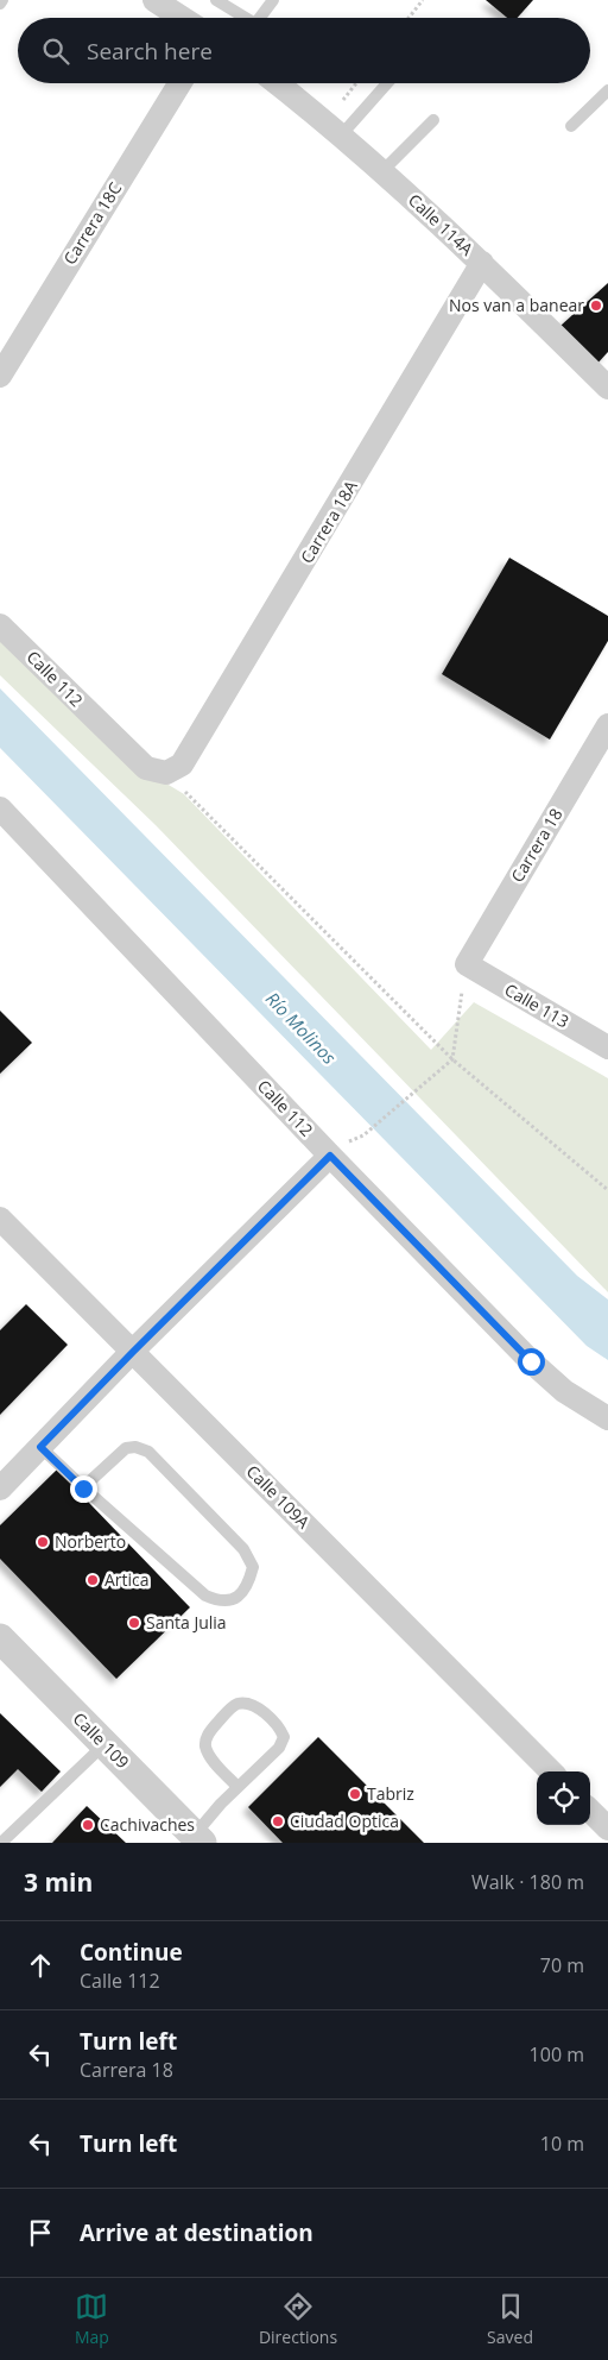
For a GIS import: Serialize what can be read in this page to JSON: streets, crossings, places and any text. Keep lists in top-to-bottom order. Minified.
{"streets":{"street":["Carrera 18C","Calle 114A","Carrera 18A","Calle 112","Carrera 18","Calle 113","Calle 109A","Calle 109"]},"crossings":[["Calle 114A","Carrera 18A"],["Carrera 18A","Calle 112"],["Carrera 18","Calle 113"]],"water":["Río Molinos"],"places":["Nos van a banear","Norberto","Artica","Santa Julia","Tabriz","Ciudad Optica","Cachivaches"],"page":{"search":"Search here","heading":["3 min","Walk · 180 m"],"list":[["Continue","Calle 112","70 m"],["Turn left","Carrera 18","100 m"],["Turn left","10 m"],"Arrive at destination"],"nav":["Map","Directions","Saved"]}}
